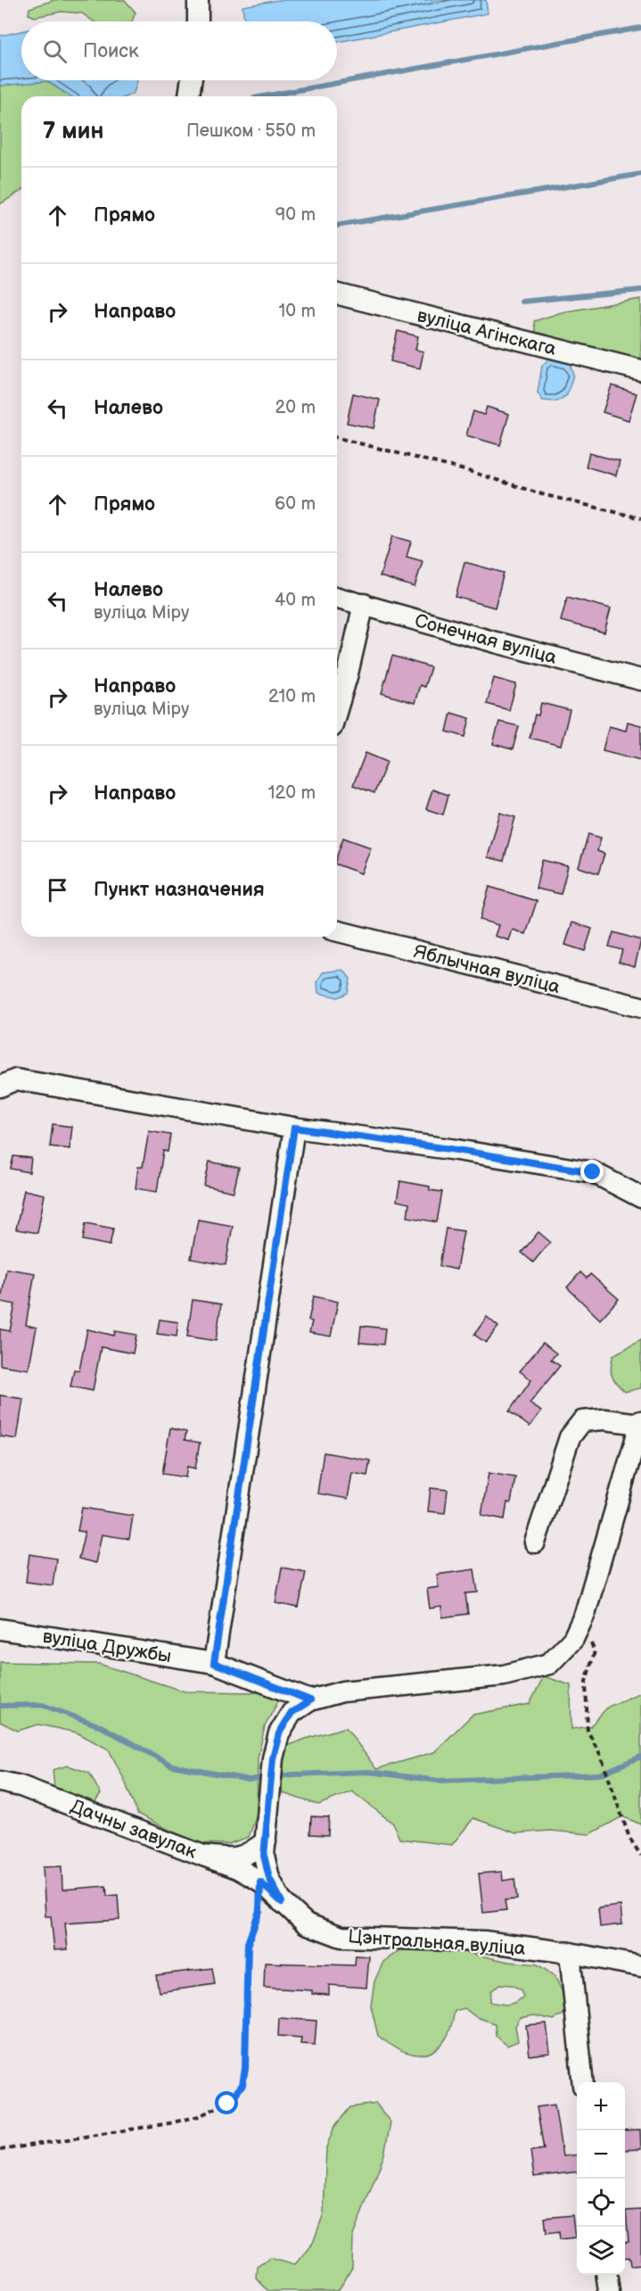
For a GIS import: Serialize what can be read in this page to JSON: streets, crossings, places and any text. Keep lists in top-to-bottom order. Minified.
{"streets":{"street":["вуліца Агінскага","Сонечная вуліца","Яблычная вуліца","вуліца Дружбы","Дачны завулак","Цэнтральная вуліца"]},"crossings":[["вуліца Дружбы","Цэнтральная вуліца"],["Дачны завулак","Цэнтральная вуліца"]],"page":{"search":"Поиск","heading":["7 мин","Пешком · 550 m"],"list":[["Прямо","90 m"],["Направо","10 m"],["Налево","20 m"],["Прямо","60 m"],["Налево","вуліца Міру","40 m"],["Направо","вуліца Міру","210 m"],["Направо","120 m"],"Пункт назначения"],"map_buttons":["+","−"]}}
